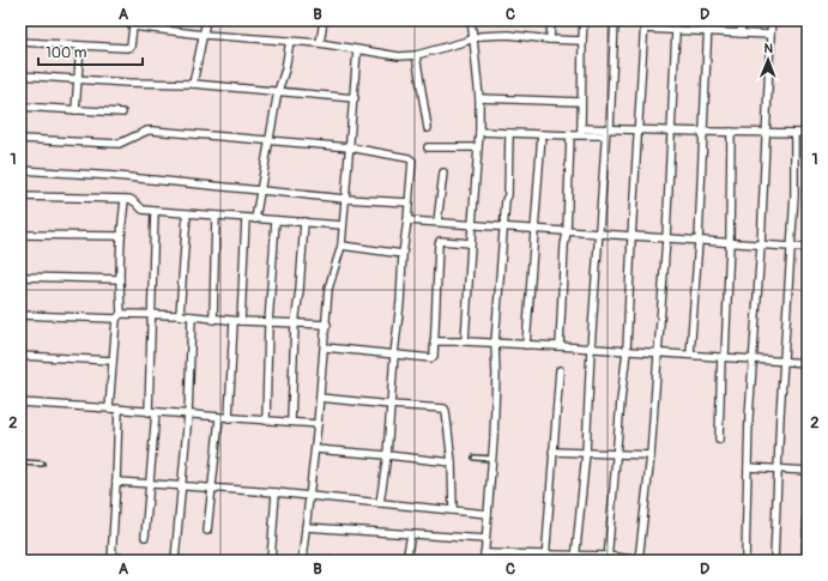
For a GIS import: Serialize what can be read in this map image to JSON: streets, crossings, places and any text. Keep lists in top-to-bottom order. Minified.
{"scale_bar":"100 m","north":"top","grid":{"columns":["A","B","C","D"],"rows":["1","2"]}}
